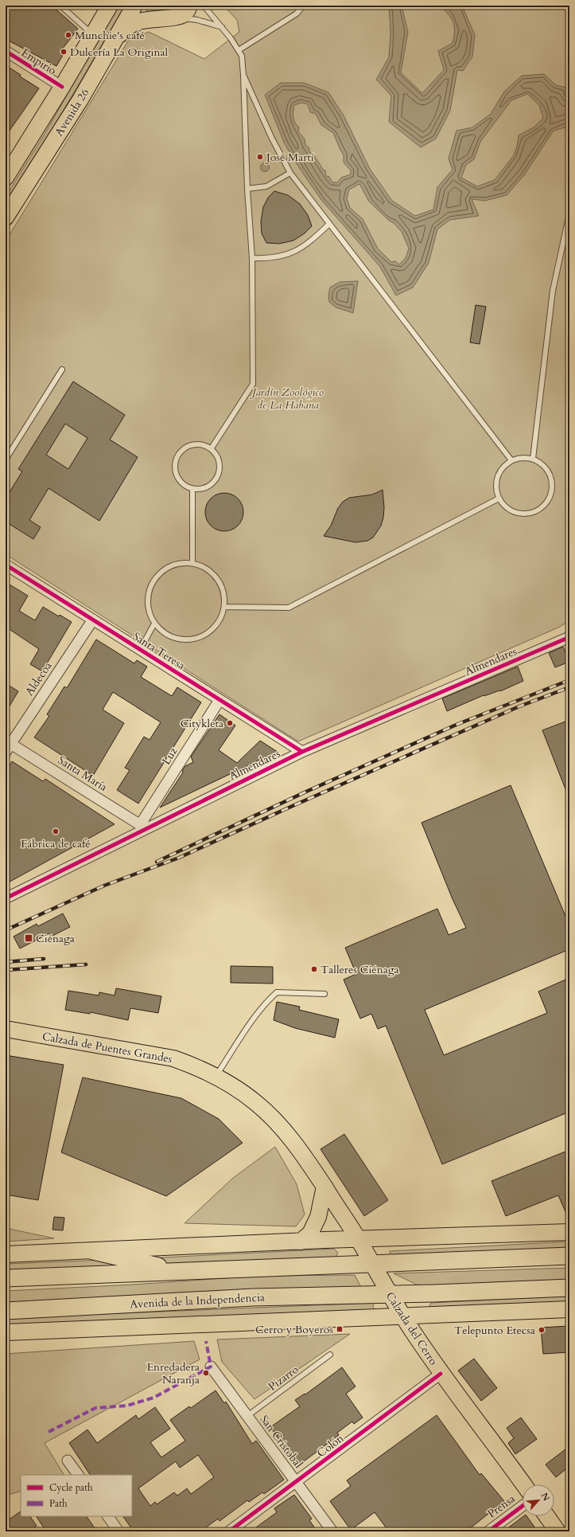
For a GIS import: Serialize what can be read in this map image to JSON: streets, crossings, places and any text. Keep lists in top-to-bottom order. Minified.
{"streets":{"highway":["Avenida de la Independencia"],"main road":["Avenida 26","Calzada de Puentes Grandes","Calzada del Cerro"],"street":["Empirio","Santa Teresa","Almendares","Aldecoa","Luz","Santa María","San Cristobal","Colón","Prensa"],"lane":["Pizarro"]},"crossings":[["Empirio","Avenida 26"],["Santa Teresa","Almendares"],["Santa Teresa","Aldecoa"],["Santa Teresa","Luz"],["Almendares","Luz"],["Almendares","Santa María"],["Aldecoa","Santa María"],["Luz","Santa María"],["Calzada de Puentes Grandes","Calzada del Cerro"],["Avenida de la Independencia","Calzada del Cerro"],["Calzada del Cerro","Colón"],["Pizarro","San Cristobal"],["San Cristobal","Colón"]],"parks":["Jardín Zoológico de La Habana"],"places":{"other":["Munchie's café","Dulcería La Original","José Martí","Citykleta","Fábrica de café","Talleres Ciénaga","Telepunto Etecsa","Enredadera Naranja"],"transit":["Ciénaga","Cerro y Boyeros"]},"legend":["Cycle path","Path"],"north":"top right"}
